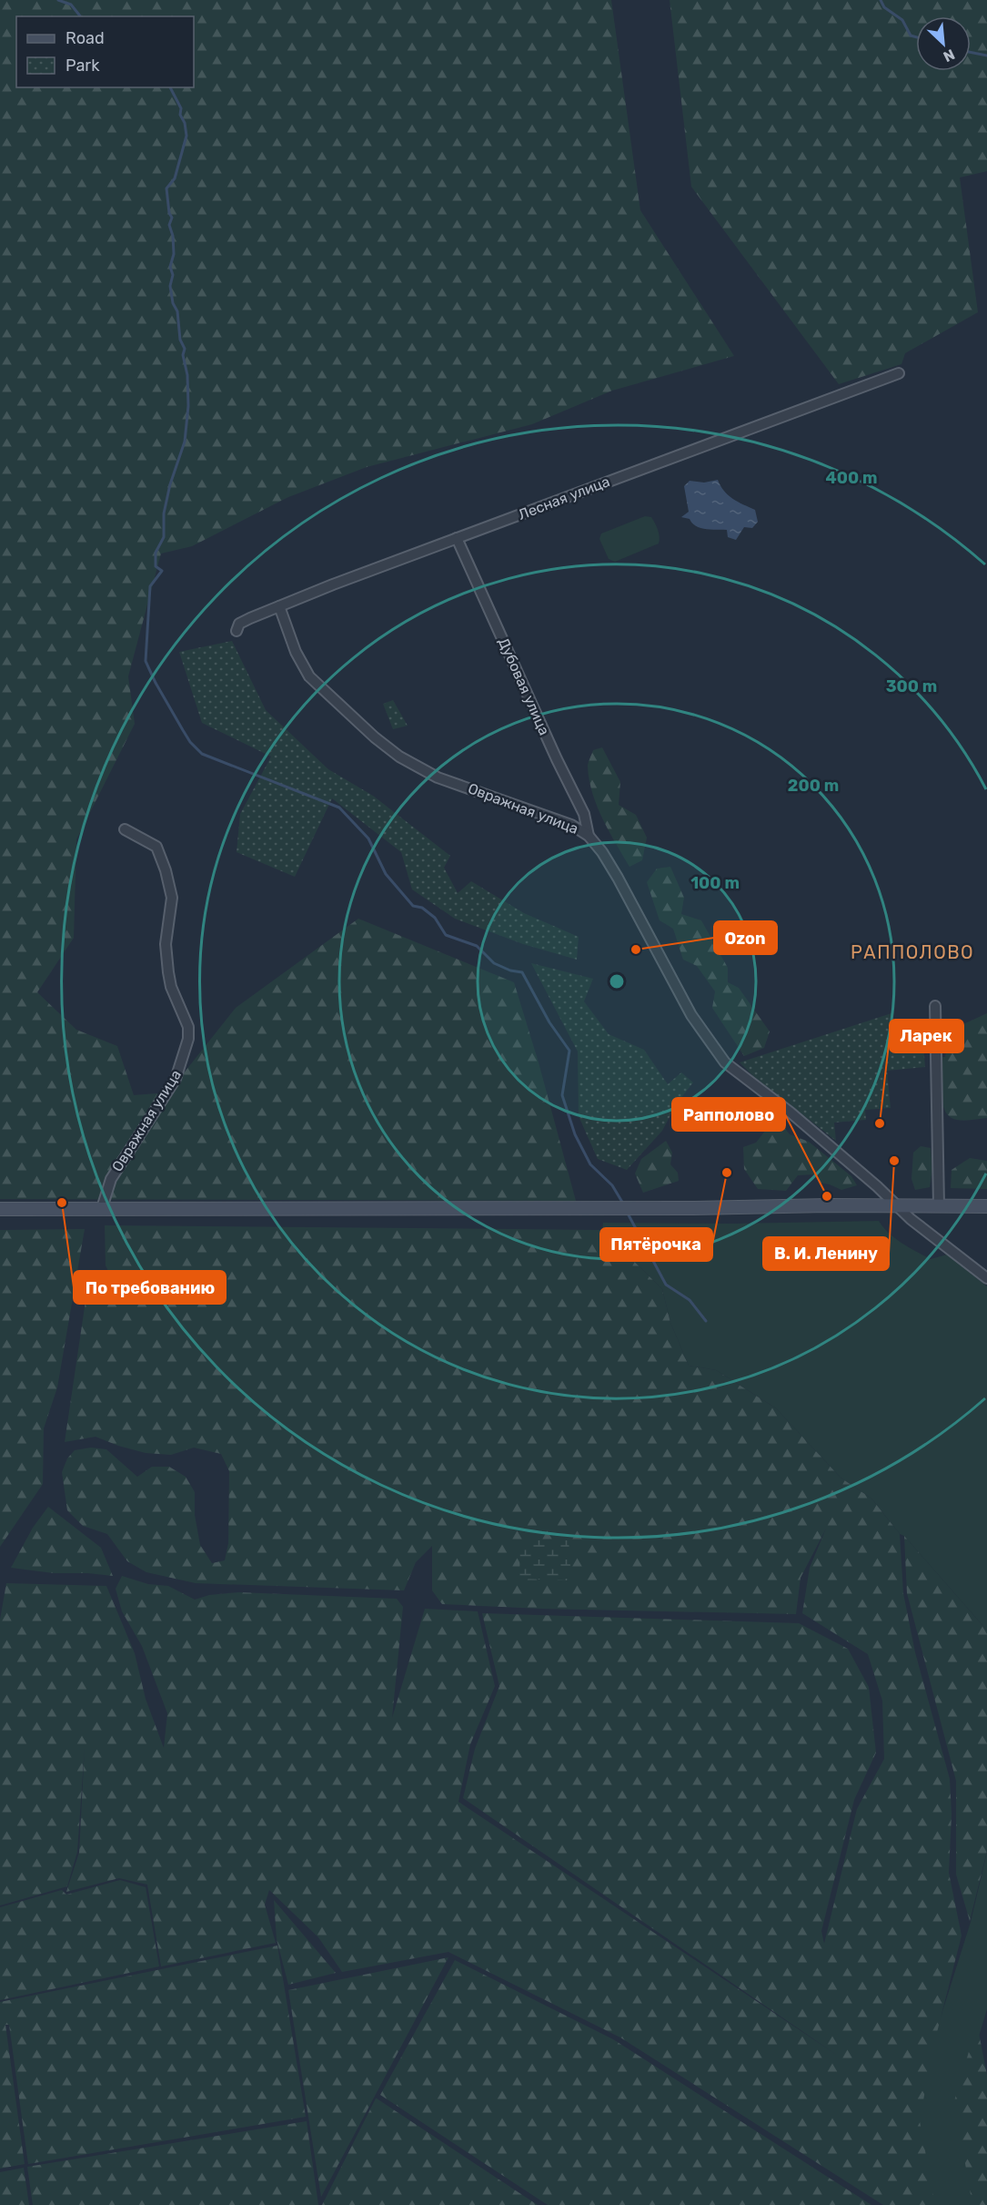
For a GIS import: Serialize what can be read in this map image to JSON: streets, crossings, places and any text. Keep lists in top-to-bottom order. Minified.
{"streets":{"street":["Лесная улица","Дубовая улица","Овражная улица"]},"crossings":[["Лесная улица","Дубовая улица"],["Лесная улица","Овражная улица"],["Дубовая улица","Овражная улица"]],"districts":["РАППОЛОВО"],"places":["Ozon","Ларек","В. И. Ленину","Пятёрочка","Рапполово","По требованию"],"legend":["Road","Park"],"north":"bottom right","rings":["400 m","300 m","200 m","100 m"]}
